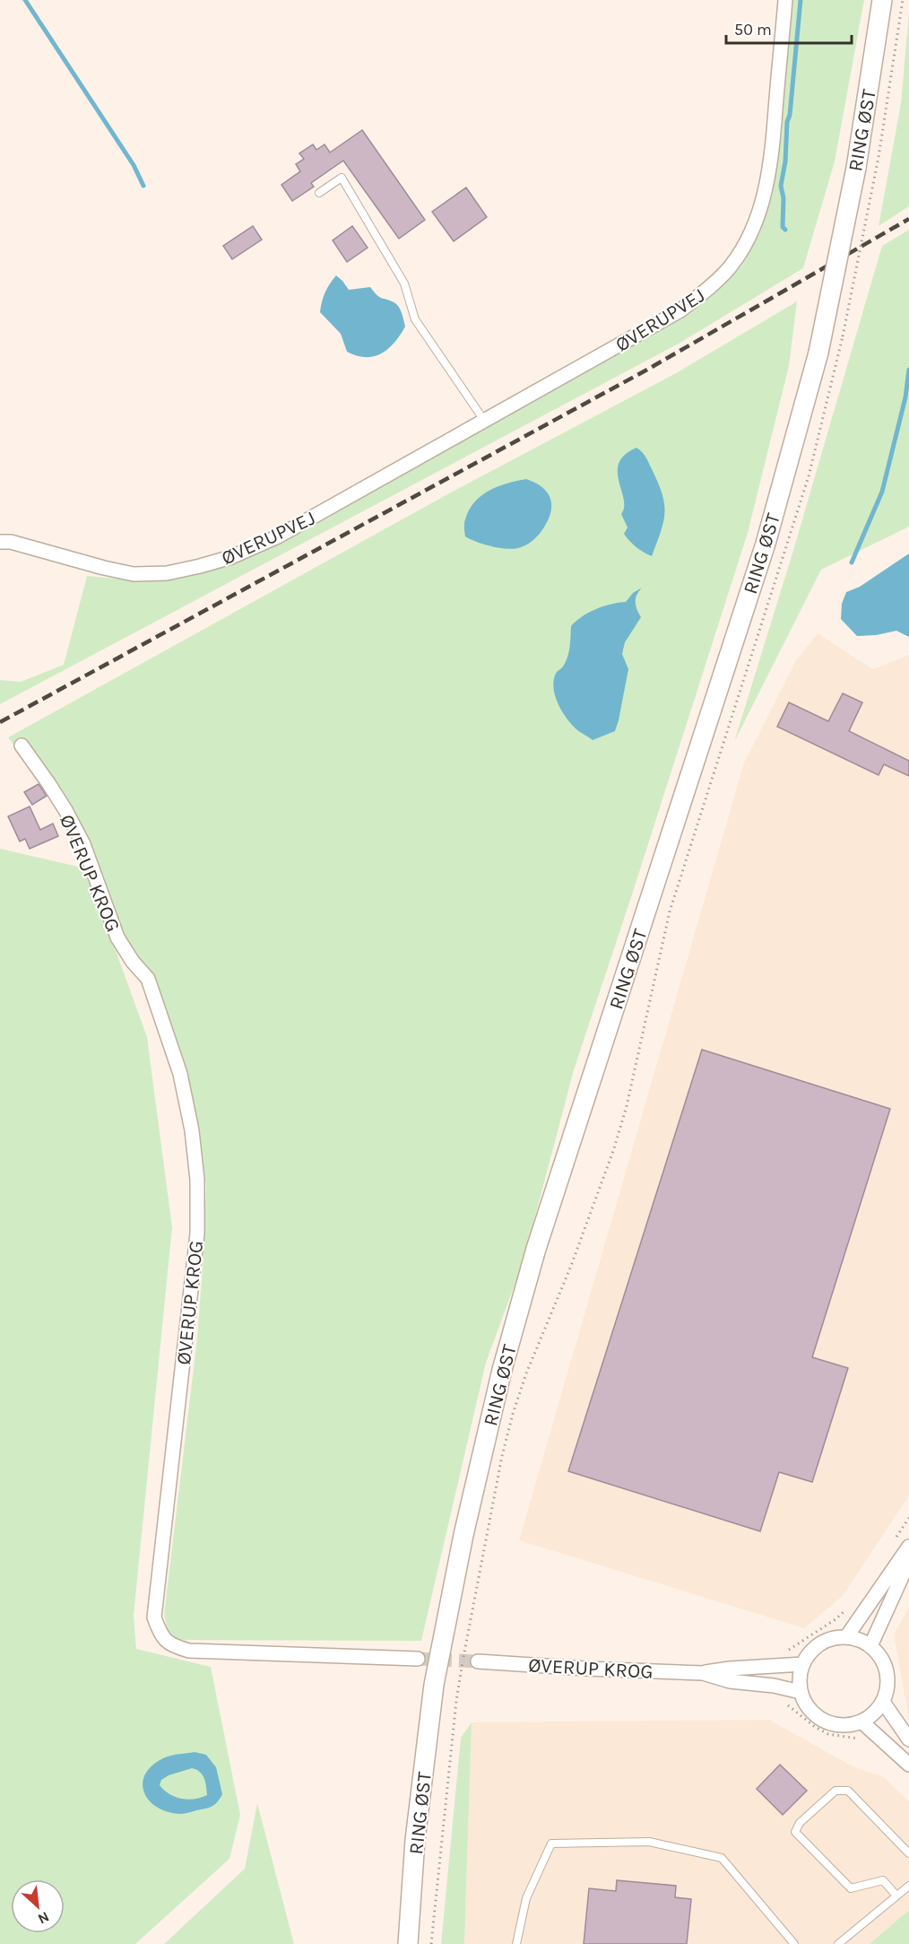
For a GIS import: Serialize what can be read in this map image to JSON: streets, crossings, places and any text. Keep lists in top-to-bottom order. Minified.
{"streets":{"main road":["RING ØST"],"street":["ØVERUPVEJ","ØVERUP KROG"]},"scale_bar":"50 m","north":"bottom right"}
